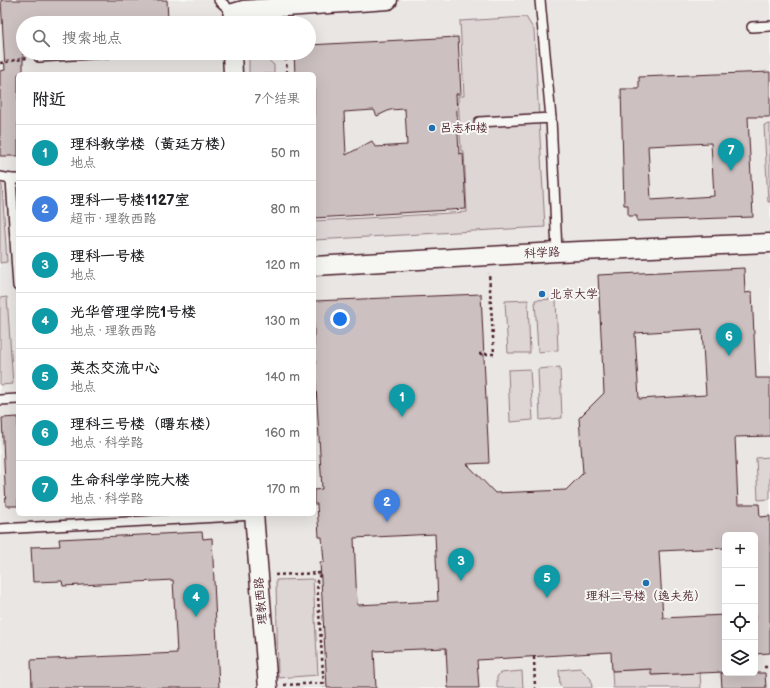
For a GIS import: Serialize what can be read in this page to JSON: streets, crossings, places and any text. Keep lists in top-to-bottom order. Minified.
{"streets":{"street":["科学路","理教西路"]},"places":["吕志和楼","北京大学","理科二号楼（逸夫苑）"],"page":{"search":"搜索地点","heading":["附近","7个结果"],"list":[{"mark":"1","name":"理科教学楼（黄廷方楼）","note":"地点","value":"50 m"},{"mark":"2","name":"理科一号楼1127室","note":"超市 · 理教西路","value":"80 m"},{"mark":"3","name":"理科一号楼","note":"地点","value":"120 m"},{"mark":"4","name":"光华管理学院1号楼","note":"地点 · 理教西路","value":"130 m"},{"mark":"5","name":"英杰交流中心","note":"地点","value":"140 m"},{"mark":"6","name":"理科三号楼（曙东楼）","note":"地点 · 科学路","value":"160 m"},{"mark":"7","name":"生命科学学院大楼","note":"地点 · 科学路","value":"170 m"}],"pins":["7","6","1","2","3","5","4"],"map_buttons":["+","−"]}}
